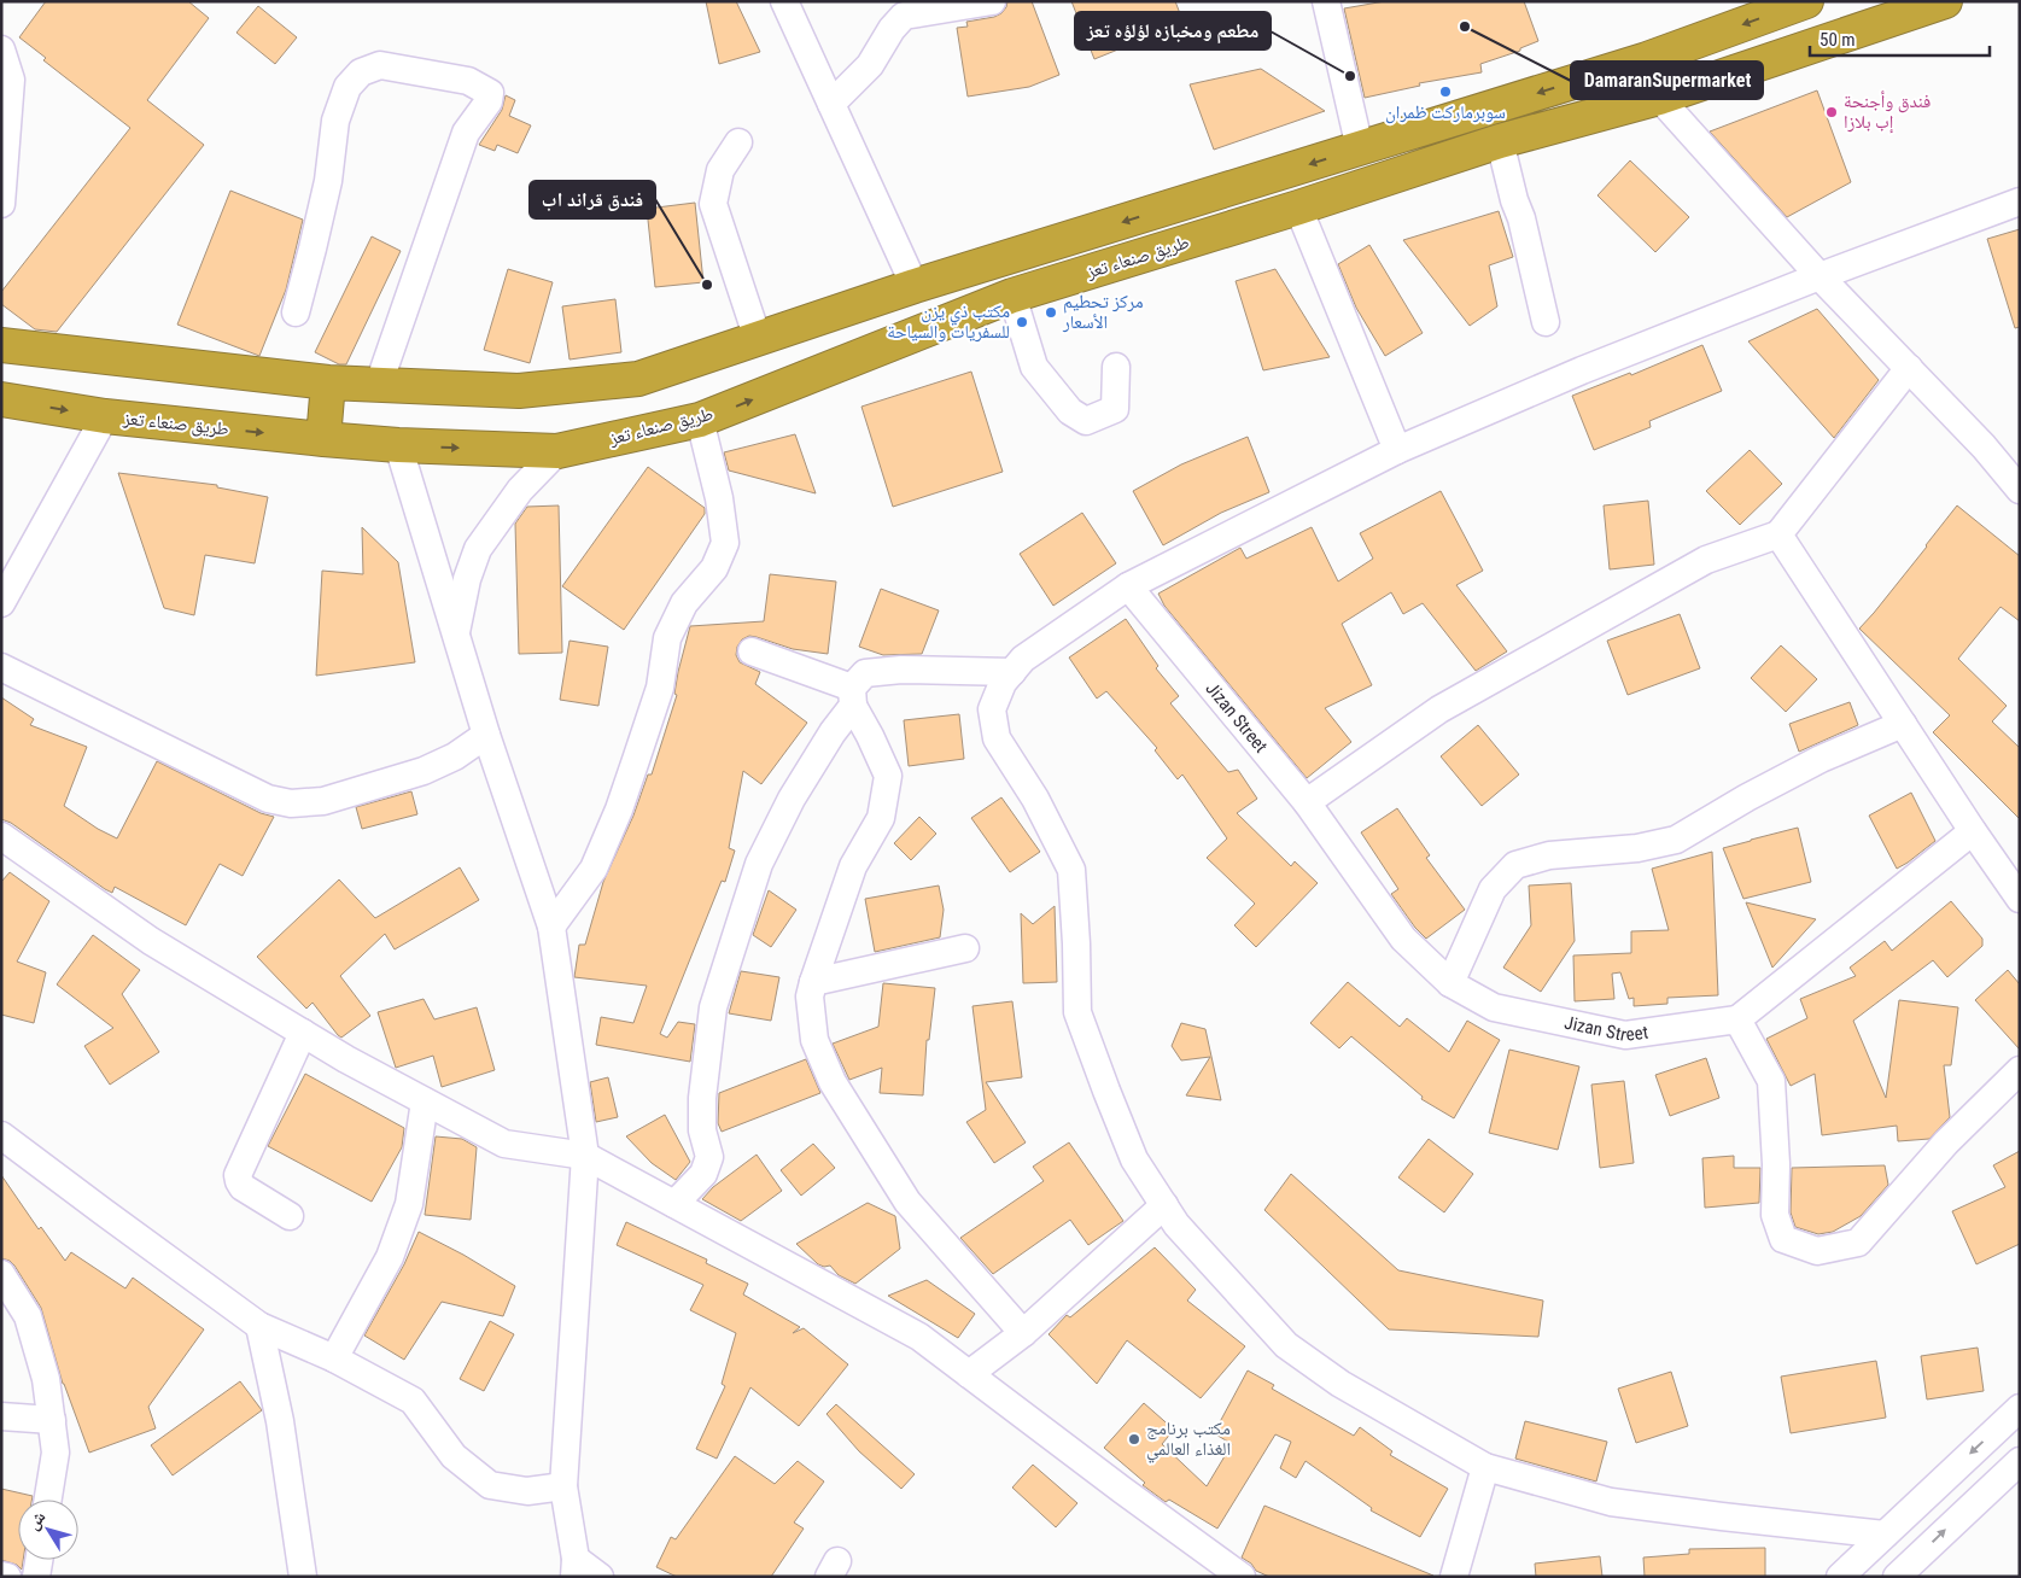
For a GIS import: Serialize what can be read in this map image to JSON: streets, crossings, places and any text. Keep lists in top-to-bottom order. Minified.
{"streets":{"highway":["طريق صنعاء تعز"],"street":["Jizan Street"]},"places":["DamaranSupermarket","مطعم ومخبازه لؤلؤه تعز","سوبرماركت ظمران","فندق وأجنحة إب بلازا","فندق قراند اب","مركز تحطيم الأسعار","مكتب ذي يزن للسفريات والسياحة","مكتب برنامج الغذاء العالمي"],"scale_bar":"50 m","north":"top left"}
